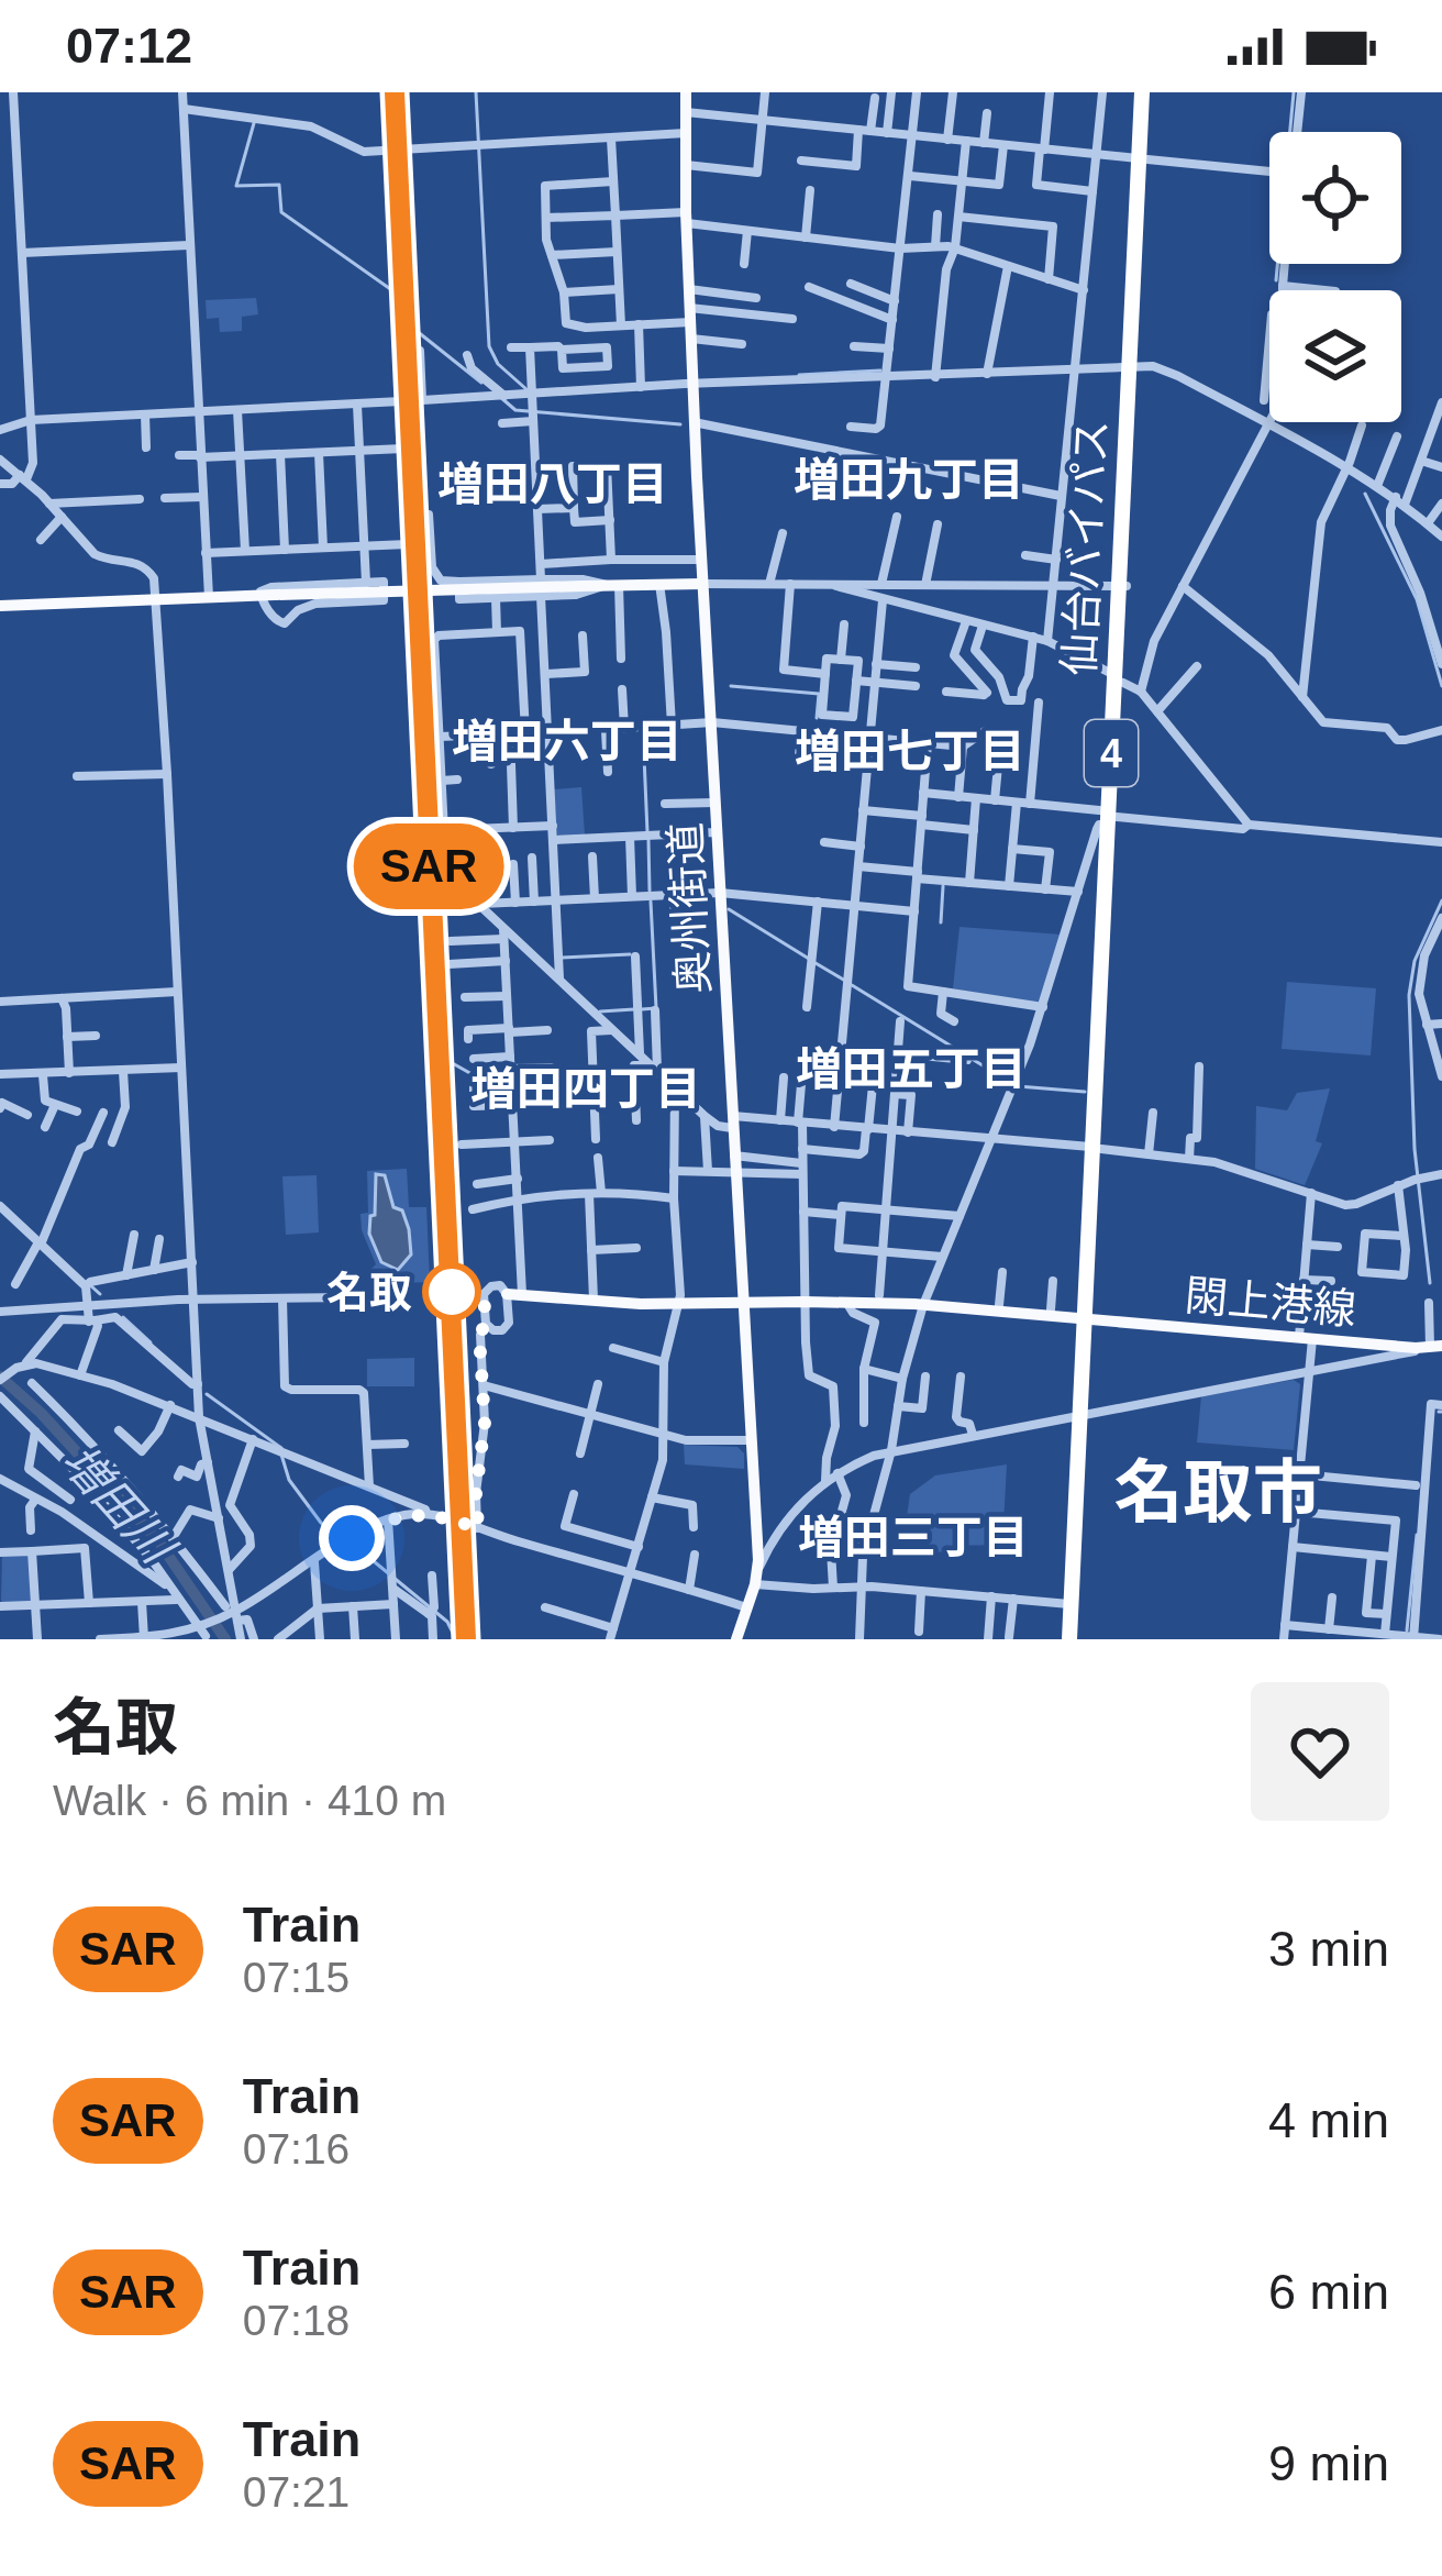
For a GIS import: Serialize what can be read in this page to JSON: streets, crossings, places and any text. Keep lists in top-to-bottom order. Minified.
{"streets":{"highway":["仙台バイパス","4"],"main road":["奥州街道","閖上港線"]},"crossings":[["仙台バイパス","閖上港線"],["奥州街道","閖上港線"]],"districts":["増田九丁目","増田八丁目","増田六丁目","増田七丁目","増田五丁目","増田四丁目","名取市","増田三丁目"],"water":["増田川"],"places":["名取"],"page":{"status":"07:12","on_map":"SAR","heading":["名取","Walk · 6 min · 410 m"],"list":[{"mark":"SAR","name":"Train","note":"07:15","value":"3 min"},{"mark":"SAR","name":"Train","note":"07:16","value":"4 min"},{"mark":"SAR","name":"Train","note":"07:18","value":"6 min"},{"mark":"SAR","name":"Train","note":"07:21","value":"9 min"}]}}
